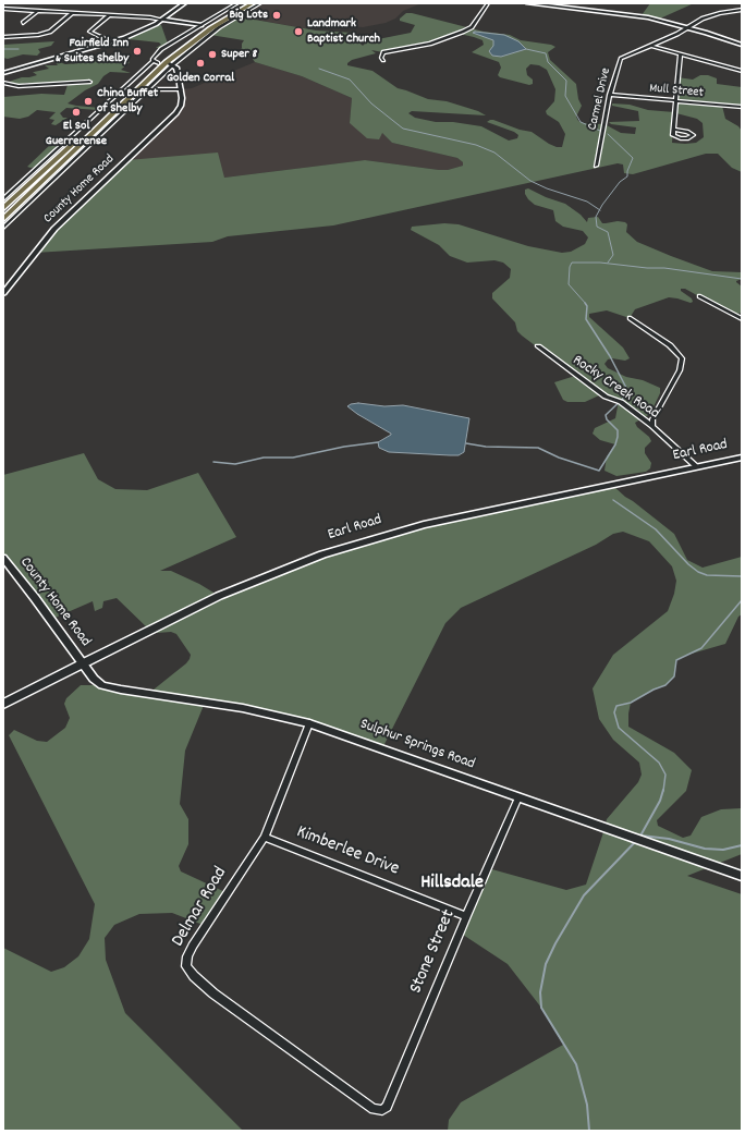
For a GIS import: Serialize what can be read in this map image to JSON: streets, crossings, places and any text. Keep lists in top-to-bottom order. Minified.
{"streets":{"main road":["Earl Road"],"street":["Mull Street","Carmel Drive","County Home Road","Rocky Creek Road","Sulphur Springs Road","Kimberlee Drive","Delmar Road","Stone Street"]},"crossings":[["Mull Street","Carmel Drive"],["County Home Road","Earl Road"],["County Home Road","Sulphur Springs Road"],["Rocky Creek Road","Earl Road"],["Earl Road","Sulphur Springs Road"],["Sulphur Springs Road","Delmar Road"],["Sulphur Springs Road","Stone Street"],["Kimberlee Drive","Delmar Road"],["Kimberlee Drive","Stone Street"],["Delmar Road","Stone Street"]],"districts":["Hillsdale"],"places":["Big Lots","Landmark Baptist Church","Fairfield Inn & Suites Shelby","Super 8","Golden Corral","China Buffet of Shelby","El Sol Guerrerense"]}
